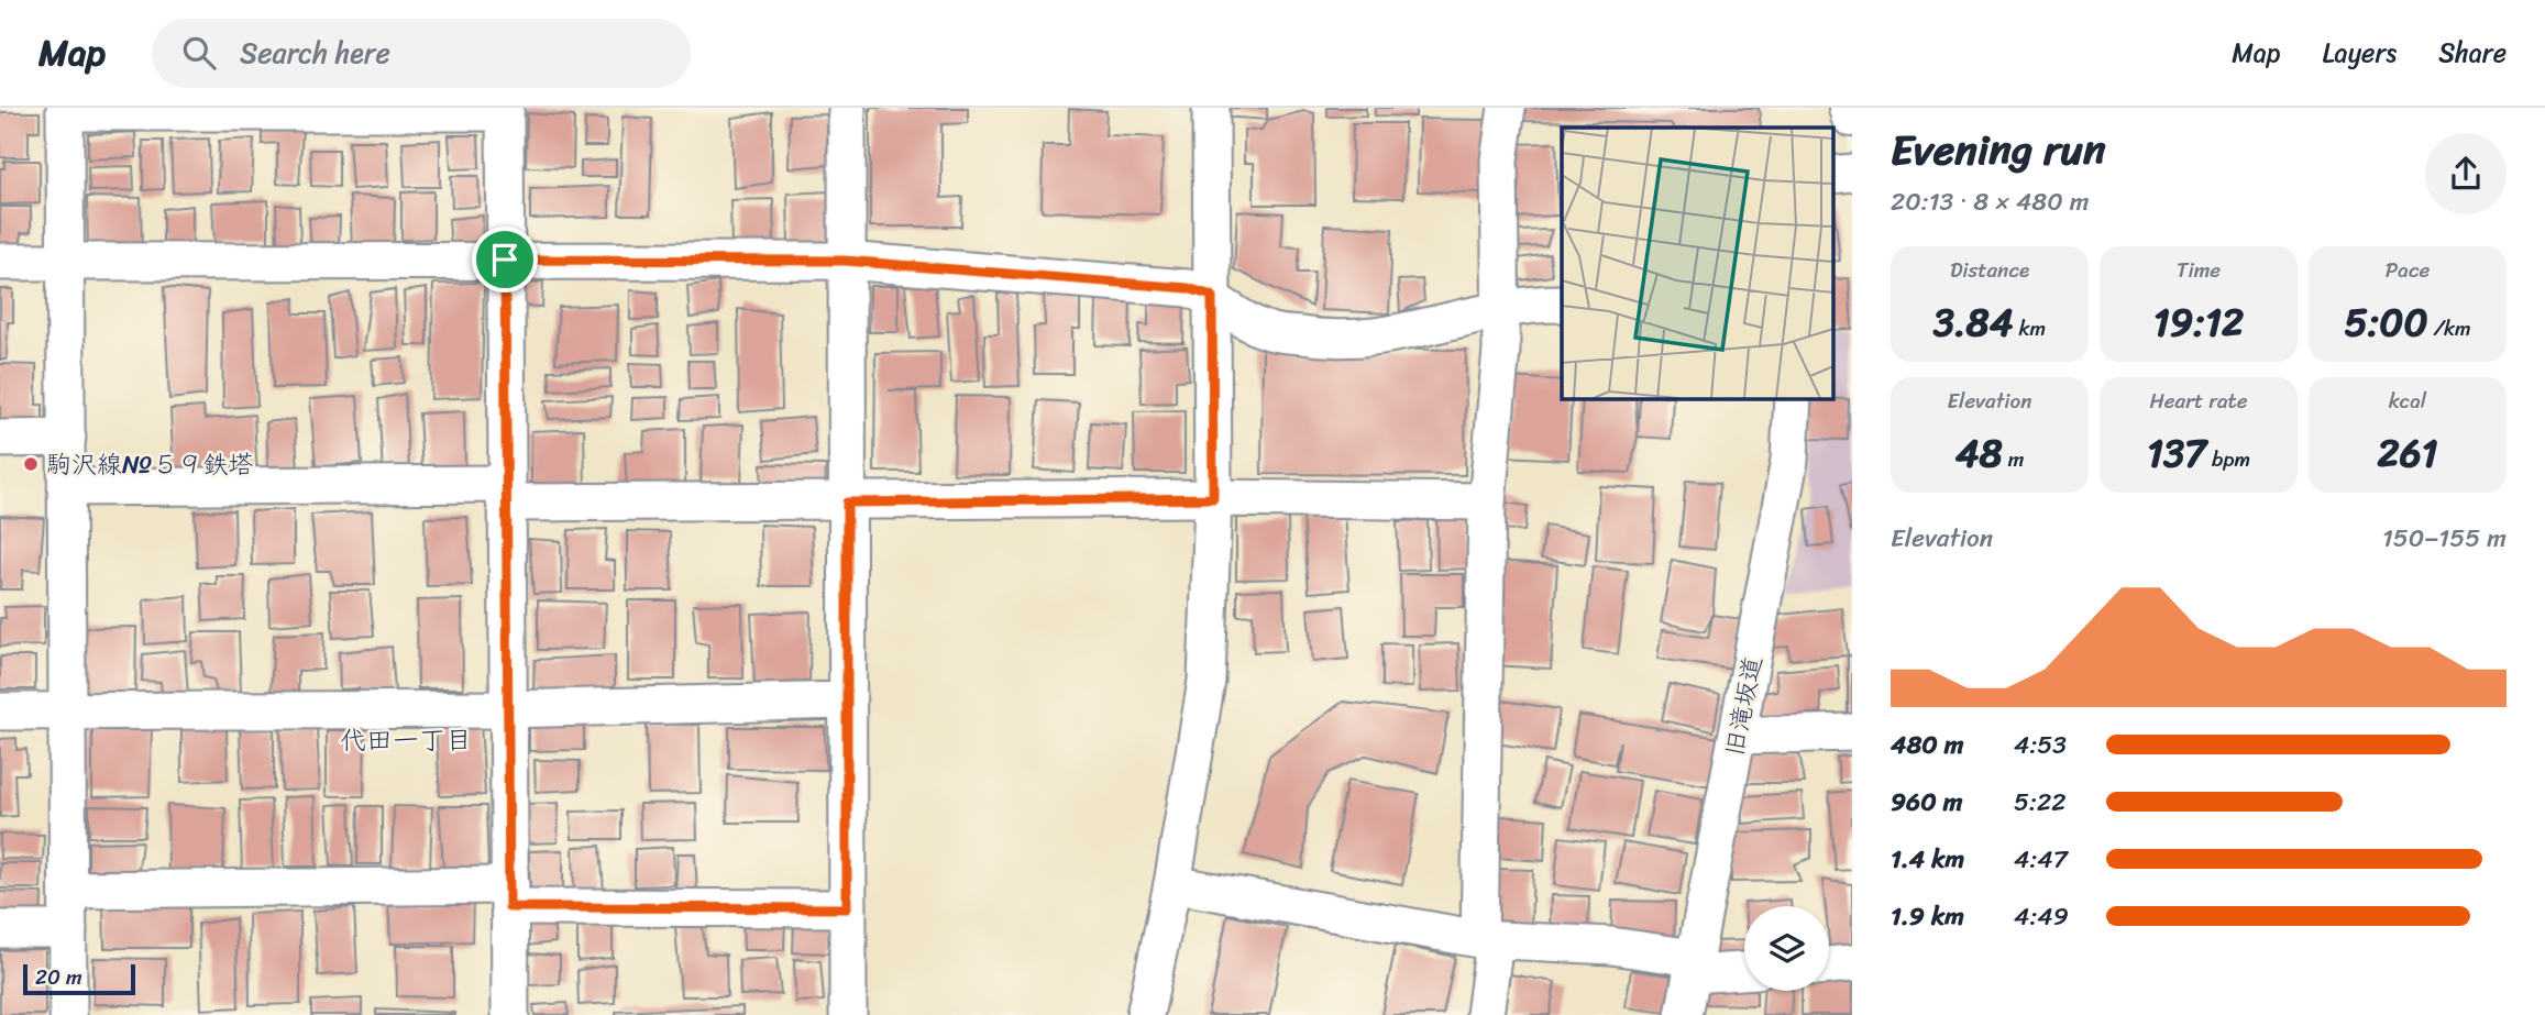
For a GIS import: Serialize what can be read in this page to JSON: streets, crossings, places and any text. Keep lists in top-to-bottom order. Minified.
{"streets":{"street":["旧滝坂道"]},"districts":["代田一丁目"],"places":["駒沢線№５９鉄塔"],"scale_bar":"20 m","page":{"header":"Map","search":"Search here","nav":["Map","Layers","Share"],"heading":["Evening run","20:13 · 8 × 480 m"],"stats":[["Distance","3.84 km"],["Time","19:12"],["Pace","5:00 /km"],["Elevation","48 m"],["Heart rate","137 bpm"],["kcal","261"]],"chart":["Elevation","150–155 m"],"list":[{"name":"480 m","note":"4:53"},{"name":"960 m","note":"5:22"},{"name":"1.4 km","note":"4:47"},{"name":"1.9 km","note":"4:49"}],"scale":"20 m"}}
